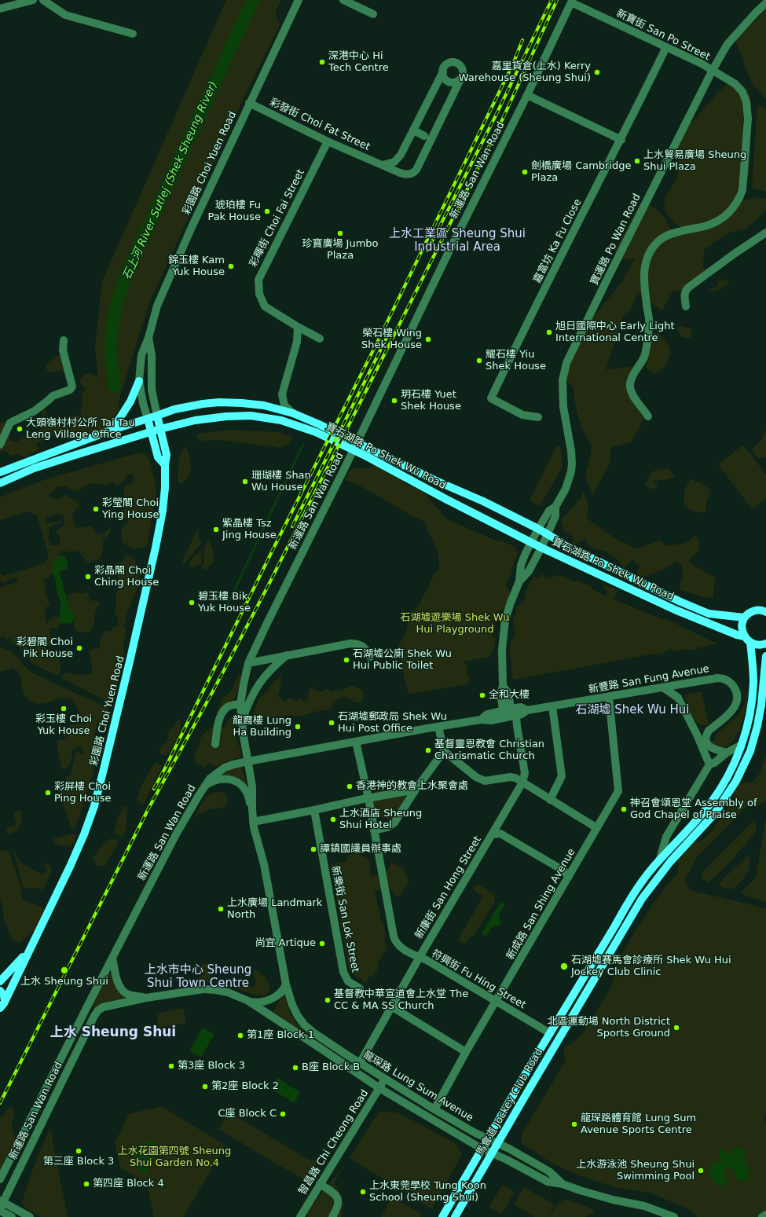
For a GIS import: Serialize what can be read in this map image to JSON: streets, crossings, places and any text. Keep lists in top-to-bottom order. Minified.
{"streets":{"main road":["彩園路 Choi Yuen Road","寶石湖路 Po Shek Wu Road","馬會道 Jockey Club Road"],"street":["新寶街 San Po Street","彩發街 Choi Fat Street","新運路 San Wan Road","彩暉街 Choi Fai Street","寶運路 Po Wan Road","嘉富坊 Ka Fu Close","新豐路 San Fung Avenue","新康街 San Hong Street","新成路 San Shing Avenue","新樂街 San Lok Street","符興街 Fu Hing Street","龍琛路 Lung Sum Avenue","智昌路 Chi Cheong Road"]},"crossings":[["新寶街 San Po Street","新運路 San Wan Road"],["新寶街 San Po Street","寶運路 Po Wan Road"],["新寶街 San Po Street","嘉富坊 Ka Fu Close"],["彩發街 Choi Fat Street","彩園路 Choi Yuen Road"],["彩發街 Choi Fat Street","彩暉街 Choi Fai Street"],["彩園路 Choi Yuen Road","寶石湖路 Po Shek Wu Road"],["新運路 San Wan Road","新豐路 San Fung Avenue"],["新運路 San Wan Road","龍琛路 Lung Sum Avenue"],["寶運路 Po Wan Road","寶石湖路 Po Shek Wu Road"],["寶運路 Po Wan Road","新豐路 San Fung Avenue"],["寶運路 Po Wan Road","新康街 San Hong Street"],["寶石湖路 Po Shek Wu Road","馬會道 Jockey Club Road"],["新豐路 San Fung Avenue","新康街 San Hong Street"],["新豐路 San Fung Avenue","新成路 San Shing Avenue"],["新豐路 San Fung Avenue","符興街 Fu Hing Street"],["新豐路 San Fung Avenue","龍琛路 Lung Sum Avenue"],["新康街 San Hong Street","符興街 Fu Hing Street"],["新康街 San Hong Street","龍琛路 Lung Sum Avenue"],["新成路 San Shing Avenue","符興街 Fu Hing Street"],["新成路 San Shing Avenue","龍琛路 Lung Sum Avenue"],["符興街 Fu Hing Street","馬會道 Jockey Club Road"],["龍琛路 Lung Sum Avenue","馬會道 Jockey Club Road"],["龍琛路 Lung Sum Avenue","智昌路 Chi Cheong Road"]],"districts":["上水工業區 Sheung Shui Industrial Area","石湖墟 Shek Wu Hui","上水市中心 Sheung Shui Town Centre","上水 Sheung Shui"],"water":["石上河 River Sutlej (Shek Sheung River)"],"parks":["石湖墟遊樂場 Shek Wu Hui Playground","上水花園第四號 Sheung Shui Garden No.4"],"places":["深港中心 Hi Tech Centre","嘉里貨倉(上水) Kerry Warehouse (Sheung Shui)","上水貿易廣場 Sheung Shui Plaza","劍橋廣場 Cambridge Plaza","琥珀樓 Fu Pak House","珍寶廣場 Jumbo Plaza","錦玉樓 Kam Yuk House","旭日國際中心 Early Light International Centre","榮石樓 Wing Shek House","耀石樓 Yiu Shek House","玥石樓 Yuet Shek House","大頭嶺村村公所 Tai Tau Leng Village Office","珊瑚樓 Shan Wu House","彩瑩閣 Choi Ying House","紫晶樓 Tsz Jing House","彩晶閣 Choi Ching House","碧玉樓 Bik Yuk House","彩碧閣 Choi Pik House","石湖墟公廁 Shek Wu Hui Public Toilet","全和大樓","彩玉樓 Choi Yuk House","石湖墟郵政局 Shek Wu Hui Post Office","龍霞樓 Lung Ha Building","基督靈恩教會 Christian Charismatic Church","香港神的教會上水聚會處","彩屏樓 Choi Ping House","神召會頌恩堂 Assembly of God Chapel of Praise","上水酒店 Sheung Shui Hotel","譚鎮國議員辦事處","上水廣場 Landmark North","尚宜 Artique","石湖墟賽馬會診療所 Shek Wu Hui Jockey Club Clinic","上水 Sheung Shui","基督教中華宣道會上水堂 The CC & MA SS Church","北區運動場 North District Sports Ground","第1座 Block 1","第3座 Block 3","B座 Block B","第2座 Block 2","C座 Block C","龍琛路體育館 Lung Sum Avenue Sports Centre","第三座 Block 3","上水游泳池 Sheung Shui Swimming Pool","第四座 Block 4","上水東莞學校 Tung Koon School (Sheung Shui)"]}
